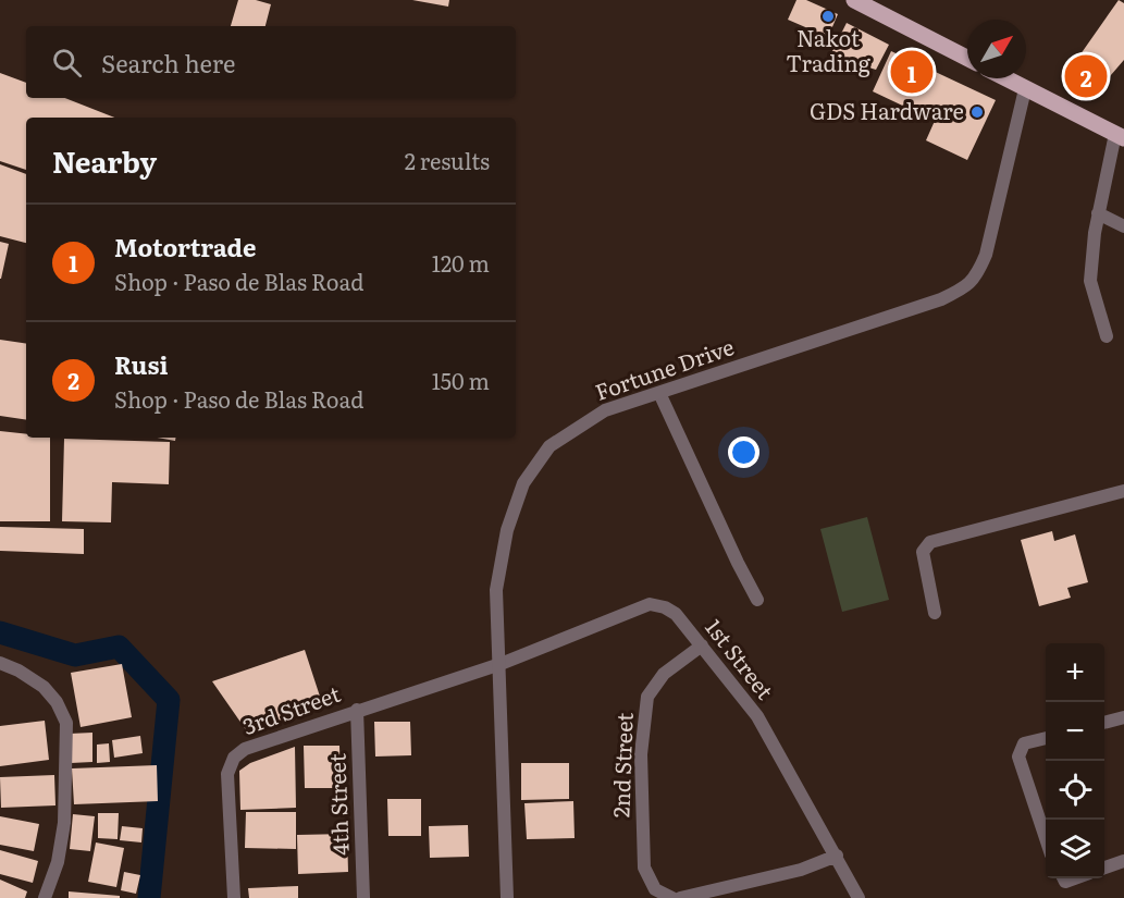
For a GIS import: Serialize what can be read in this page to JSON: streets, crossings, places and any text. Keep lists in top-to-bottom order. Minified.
{"streets":{"street":["Fortune Drive","1st Street","3rd Street","2nd Street","4th Street"]},"crossings":[["Fortune Drive","1st Street"],["Fortune Drive","3rd Street"],["1st Street","3rd Street"],["1st Street","2nd Street"],["3rd Street","4th Street"]],"places":["Nakot Trading","GDS Hardware"],"north":"top right","page":{"search":"Search here","pins":["1","2"],"heading":["Nearby","2 results"],"list":[{"mark":"1","name":"Motortrade","note":"Shop · Paso de Blas Road","value":"120 m"},{"mark":"2","name":"Rusi","note":"Shop · Paso de Blas Road","value":"150 m"}],"map_buttons":["+","−"]}}
